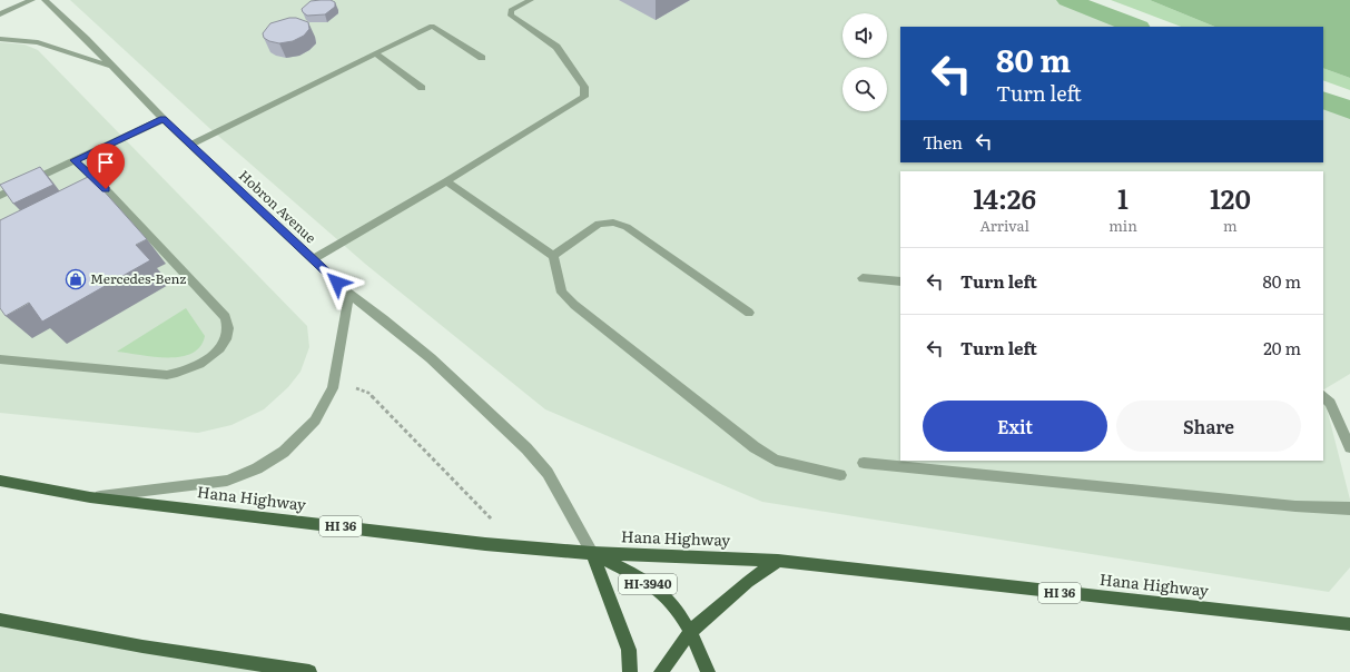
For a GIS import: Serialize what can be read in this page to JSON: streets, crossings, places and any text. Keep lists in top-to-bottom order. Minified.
{"streets":{"main road":["Hana Highway","HI 36","HI-3940"],"street":["Hobron Avenue"]},"crossings":[["Hobron Avenue","Hana Highway"],["Hobron Avenue","HI-3940"],["Hana Highway","HI-3940"]],"places":{"shop":["Mercedes-Benz"]},"page":{"turn":["80 m","Turn left"],"then":"Then","eta":["14:26","Arrival","1","min","120","m"],"list":[{"name":"Turn left","value":"80 m"},{"name":"Turn left","value":"20 m"}],"buttons":["Exit","Share"]}}
